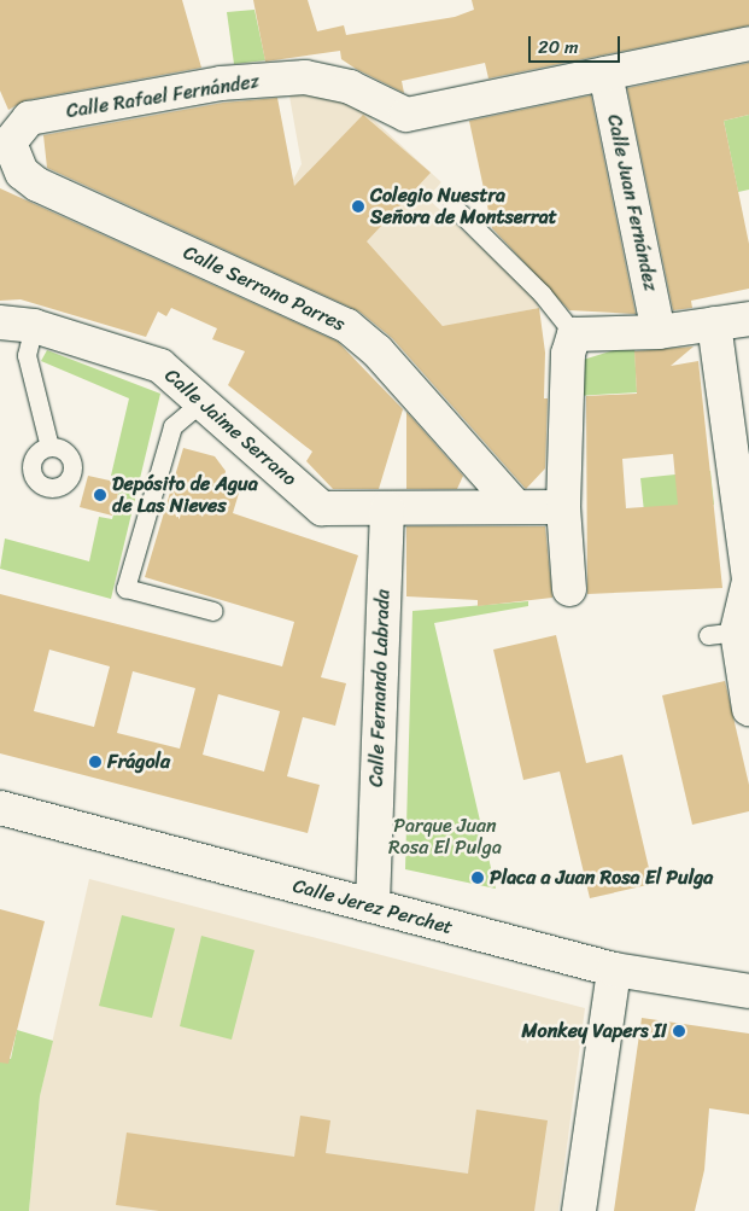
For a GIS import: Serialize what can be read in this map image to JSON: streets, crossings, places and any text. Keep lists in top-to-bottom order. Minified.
{"streets":{"street":["Calle Rafael Fernández","Calle Juan Fernández","Calle Serrano Parres","Calle Jaime Serrano","Calle Fernando Labrada","Calle Jerez Perchet"]},"crossings":[["Calle Rafael Fernández","Calle Juan Fernández"],["Calle Rafael Fernández","Calle Serrano Parres"],["Calle Serrano Parres","Calle Jaime Serrano"],["Calle Jaime Serrano","Calle Fernando Labrada"],["Calle Fernando Labrada","Calle Jerez Perchet"]],"parks":["Parque Juan Rosa El Pulga"],"places":["Colegio Nuestra Señora de Montserrat","Depósito de Agua de Las Nieves","Frágola","Placa a Juan Rosa El Pulga","Monkey Vapers II"],"scale_bar":"20 m"}
